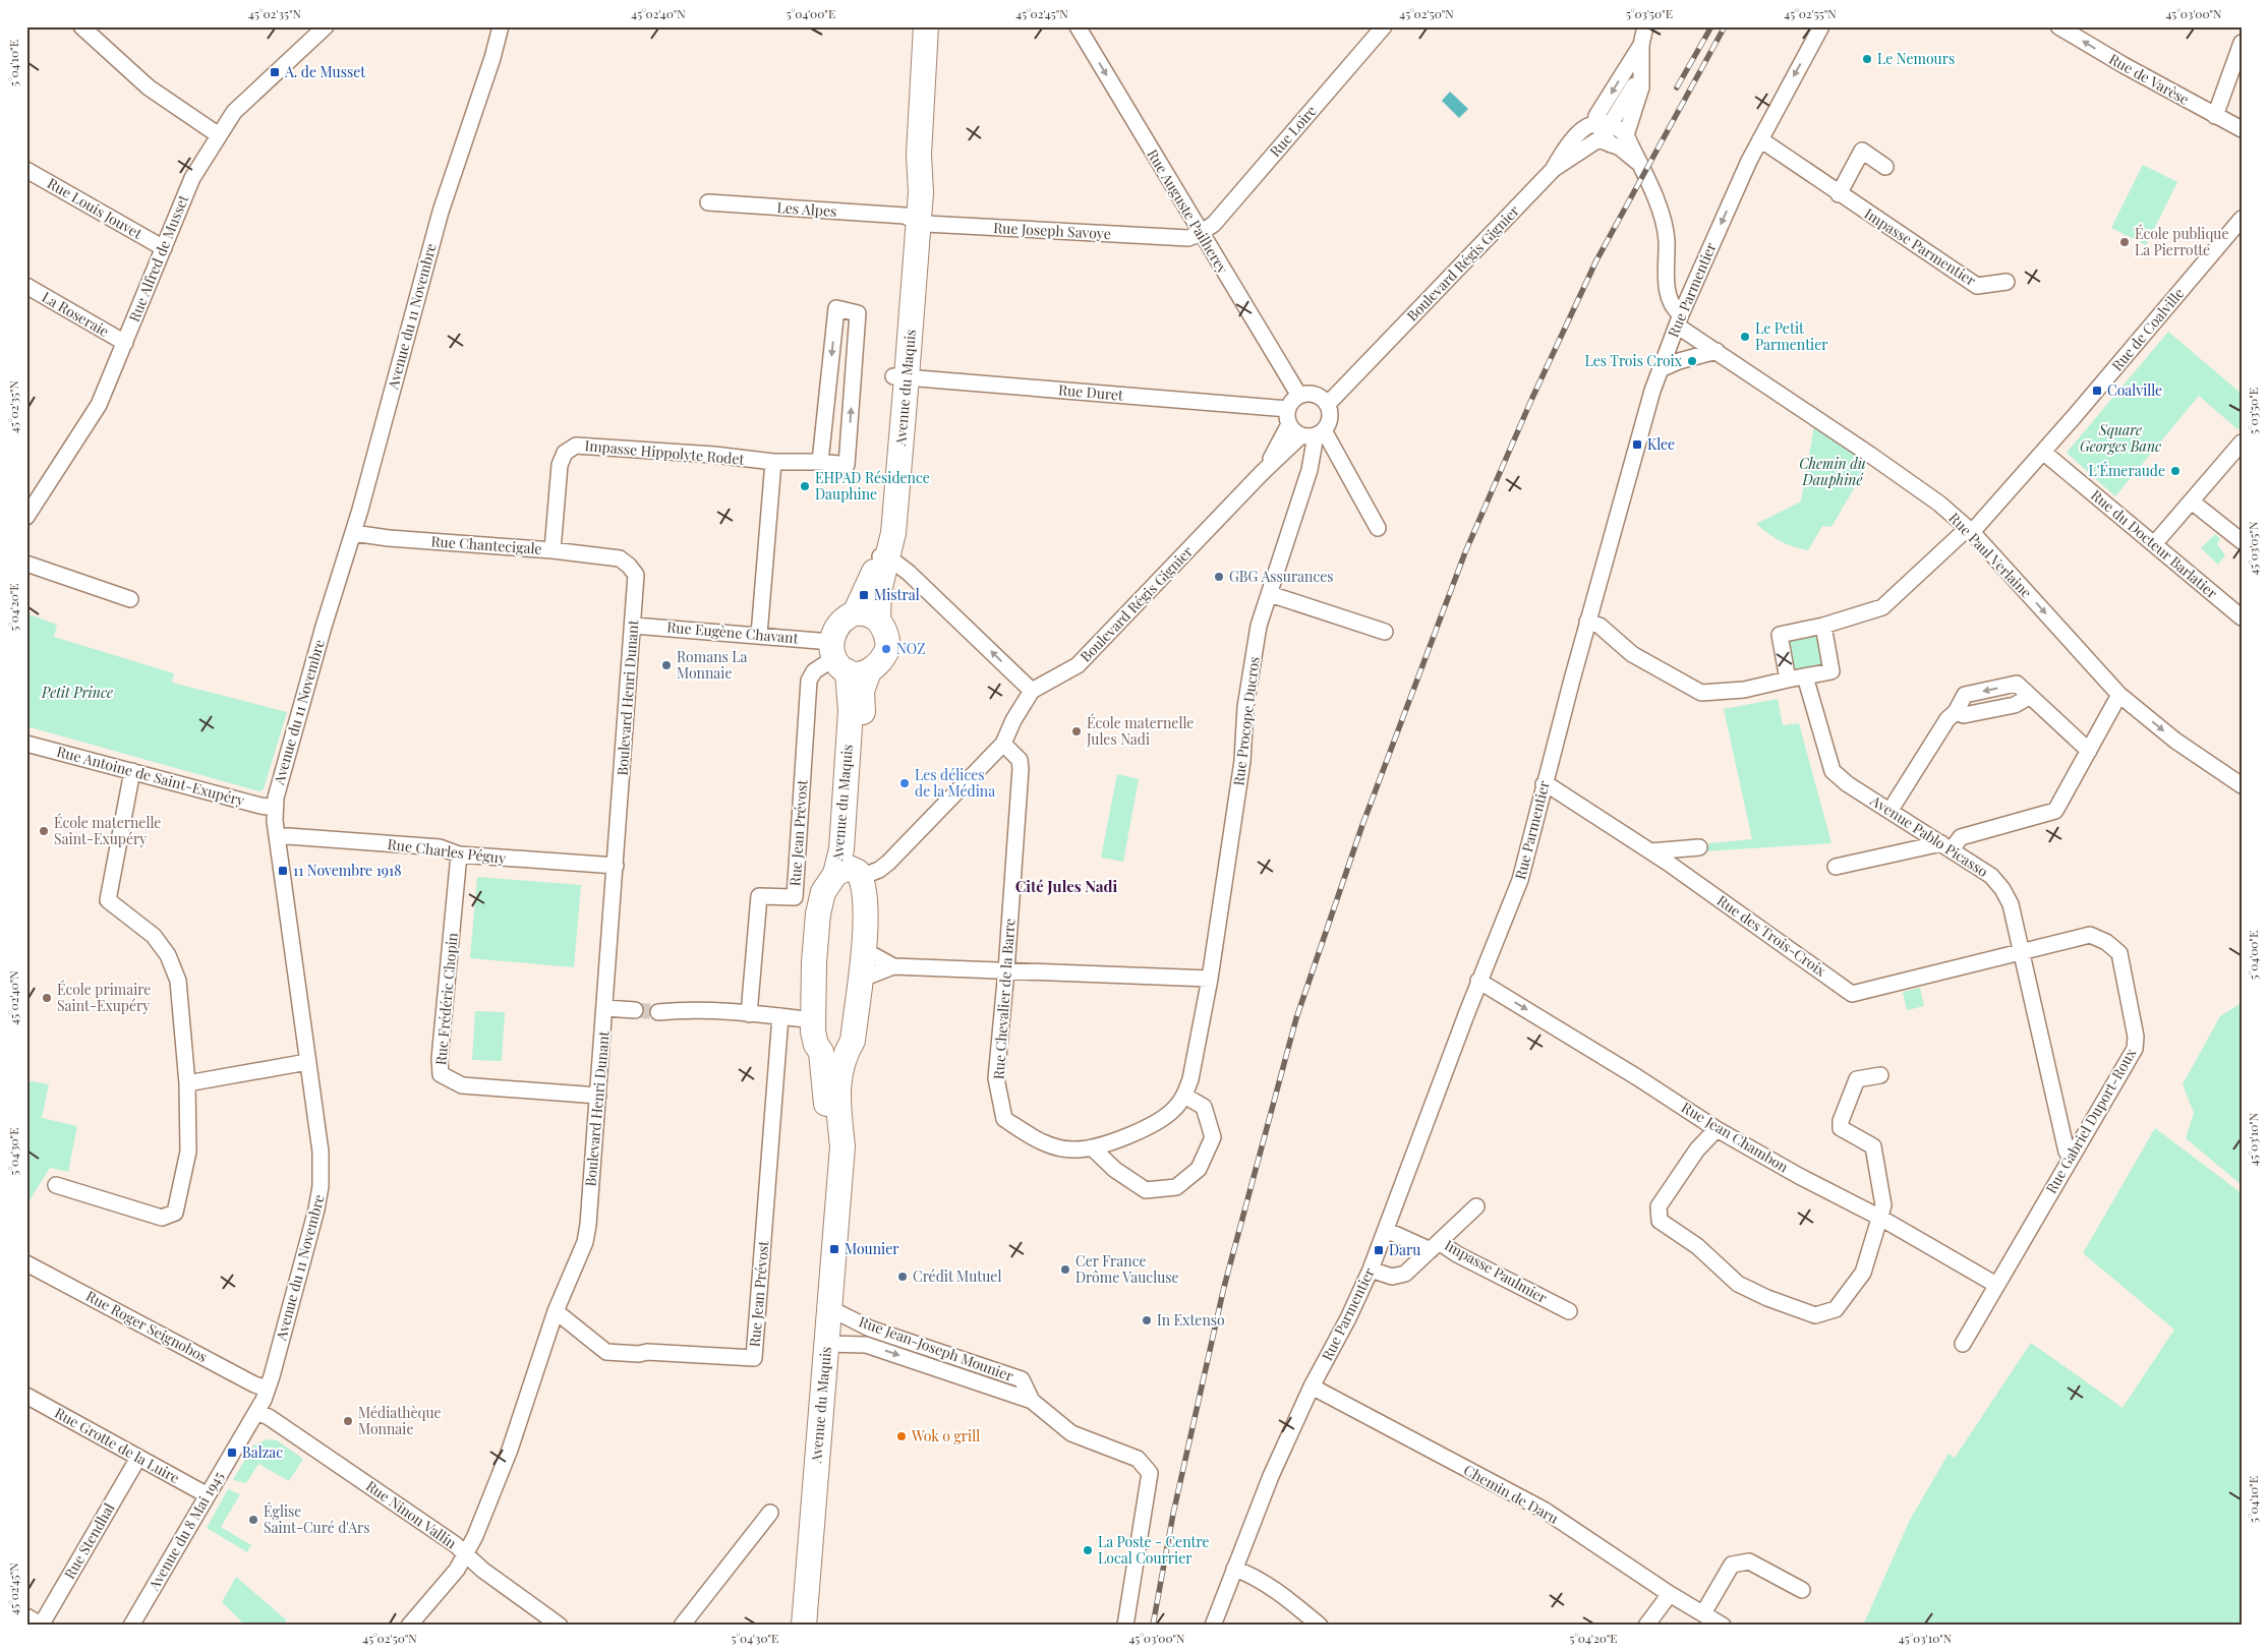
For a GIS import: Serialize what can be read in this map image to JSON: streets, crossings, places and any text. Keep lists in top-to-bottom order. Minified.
{"streets":{"main road":["Avenue du Maquis"],"street":["Rue de Varèse","Rue Loire","Rue Louis Jouvet","Les Alpes","Rue Auguste Pailherey","Rue Joseph Savoye","Impasse Parmentier","Rue Alfred de Musset","Boulevard Régis Gignier","Rue Parmentier","La Roseraie","Avenue du 11 Novembre","Rue de Coalville","Rue Duret","Impasse Hippolyte Rodet","Rue du Docteur Barlatier","Rue Chantecigale","Rue Paul Verlaine","Rue Eugène Chavant","Boulevard Henri Dunant","Rue Procope Ducros","Rue Antoine de Saint-Exupéry","Rue Jean Prévost","Avenue Pablo Picasso","Rue Charles Péguy","Rue des Trois-Croix","Rue Frédéric Chopin","Rue Chevalier de la Barre","Rue Gabriel Duport-Roux","Rue Jean Chambon","Impasse Paulmier","Rue Roger Seignobos","Rue Jean-Joseph Mounier","Rue Grotte de la Luire","Chemin de Daru","Rue Ninon Vallin","Avenue du 8 Mai 1945","Rue Stendhal"]},"crossings":[["Rue Loire","Rue Auguste Pailherey"],["Rue Loire","Rue Joseph Savoye"],["Rue Louis Jouvet","Rue Alfred de Musset"],["Les Alpes","Rue Joseph Savoye"],["Les Alpes","Avenue du Maquis"],["Rue Auguste Pailherey","Rue Joseph Savoye"],["Rue Auguste Pailherey","Boulevard Régis Gignier"],["Rue Auguste Pailherey","Rue Duret"],["Rue Auguste Pailherey","Rue Procope Ducros"],["Rue Joseph Savoye","Avenue du Maquis"],["Impasse Parmentier","Rue Parmentier"],["Rue Alfred de Musset","La Roseraie"],["Boulevard Régis Gignier","Avenue du Maquis"],["Boulevard Régis Gignier","Rue Duret"],["Boulevard Régis Gignier","Rue Procope Ducros"],["Boulevard Régis Gignier","Rue Chevalier de la Barre"],["Rue Parmentier","Rue Paul Verlaine"],["Rue Parmentier","Rue des Trois-Croix"],["Rue Parmentier","Rue Jean Chambon"],["Rue Parmentier","Impasse Paulmier"],["Rue Parmentier","Chemin de Daru"],["Avenue du 11 Novembre","Rue Chantecigale"],["Avenue du 11 Novembre","Rue Antoine de Saint-Exupéry"],["Avenue du 11 Novembre","Rue Charles Péguy"],["Avenue du 11 Novembre","Rue Roger Seignobos"],["Avenue du 11 Novembre","Rue Ninon Vallin"],["Avenue du 11 Novembre","Avenue du 8 Mai 1945"],["Rue de Coalville","Rue du Docteur Barlatier"],["Rue de Coalville","Rue Paul Verlaine"],["Avenue du Maquis","Rue Duret"],["Avenue du Maquis","Rue Eugène Chavant"],["Avenue du Maquis","Rue Jean Prévost"],["Avenue du Maquis","Rue Jean-Joseph Mounier"],["Rue Duret","Rue Procope Ducros"],["Impasse Hippolyte Rodet","Rue Chantecigale"],["Rue Chantecigale","Boulevard Henri Dunant"],["Rue Eugène Chavant","Boulevard Henri Dunant"],["Rue Eugène Chavant","Rue Jean Prévost"],["Boulevard Henri Dunant","Rue Jean Prévost"],["Boulevard Henri Dunant","Rue Charles Péguy"],["Boulevard Henri Dunant","Rue Frédéric Chopin"],["Boulevard Henri Dunant","Rue Ninon Vallin"],["Rue Procope Ducros","Rue Chevalier de la Barre"],["Avenue Pablo Picasso","Rue des Trois-Croix"],["Avenue Pablo Picasso","Rue Gabriel Duport-Roux"],["Rue Charles Péguy","Rue Frédéric Chopin"],["Rue des Trois-Croix","Rue Gabriel Duport-Roux"],["Rue Gabriel Duport-Roux","Rue Jean Chambon"],["Rue Grotte de la Luire","Avenue du 8 Mai 1945"],["Rue Grotte de la Luire","Rue Stendhal"],["Rue Ninon Vallin","Avenue du 8 Mai 1945"]],"one_way":["Rue de Varèse","Rue Auguste Pailherey","Rue Paul Verlaine","Rue Jean Chambon"],"districts":["Cité Jules Nadi"],"parks":["Square Georges Banc","Chemin du Dauphiné","Petit Prince"],"places":{"other":["Le Nemours","École publique La Pierrotte","Le Petit Parmentier","Les Trois Croix","L'Émeraude","EHPAD Résidence Dauphine","GBG Assurances","NOZ","Romans La Monnaie","École maternelle Jules Nadi","Les délices de la Médina","École maternelle Saint-Exupéry","École primaire Saint-Exupéry","Cer France Drôme Vaucluse","Crédit Mutuel","In Extenso","Médiathèque Monnaie","Wok o grill","Église Saint-Curé d'Ars","La Poste - Centre Local Courrier"],"transit":["A. de Musset","Coalville","Klee","Mistral","11 Novembre 1918","Mounier","Daru","Balzac"]},"coordinates":["45°02'35\"N","45°02'40\"N","5°04'00\"E","45°02'45\"N","45°02'50\"N","5°03'50\"E","45°02'55\"N","45°03'00\"N","5°04'10\"E","45°03'05\"N","5°04'20\"E","45°03'10\"N","5°04'30\"E"]}
